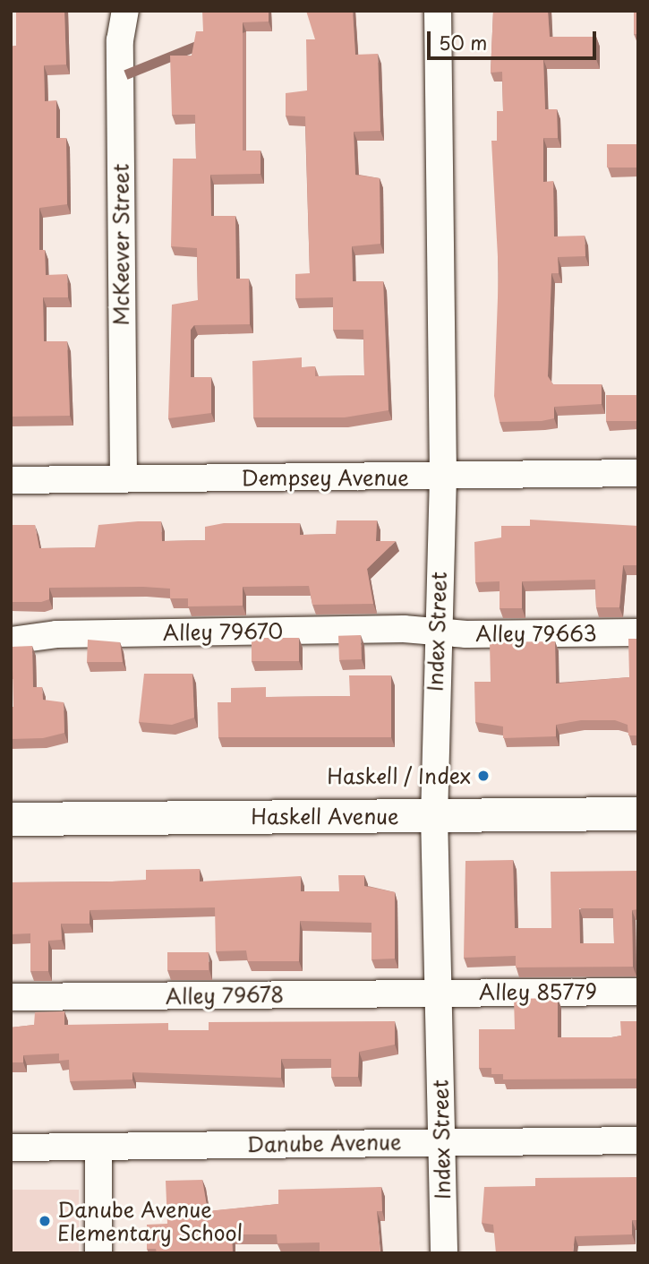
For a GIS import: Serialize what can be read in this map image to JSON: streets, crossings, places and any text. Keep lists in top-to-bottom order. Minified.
{"streets":{"main road":["Haskell Avenue"],"street":["McKeever Street","Dempsey Avenue","Alley 79670","Index Street","Alley 79663","Alley 85779","Alley 79678","Danube Avenue"]},"crossings":[["McKeever Street","Dempsey Avenue"],["Dempsey Avenue","Index Street"],["Alley 79670","Index Street"],["Alley 79670","Alley 79663"],["Index Street","Alley 79663"],["Index Street","Haskell Avenue"],["Index Street","Alley 85779"],["Index Street","Alley 79678"],["Index Street","Danube Avenue"],["Alley 85779","Alley 79678"]],"places":["Haskell / Index","Danube Avenue Elementary School"],"scale_bar":"50 m"}
